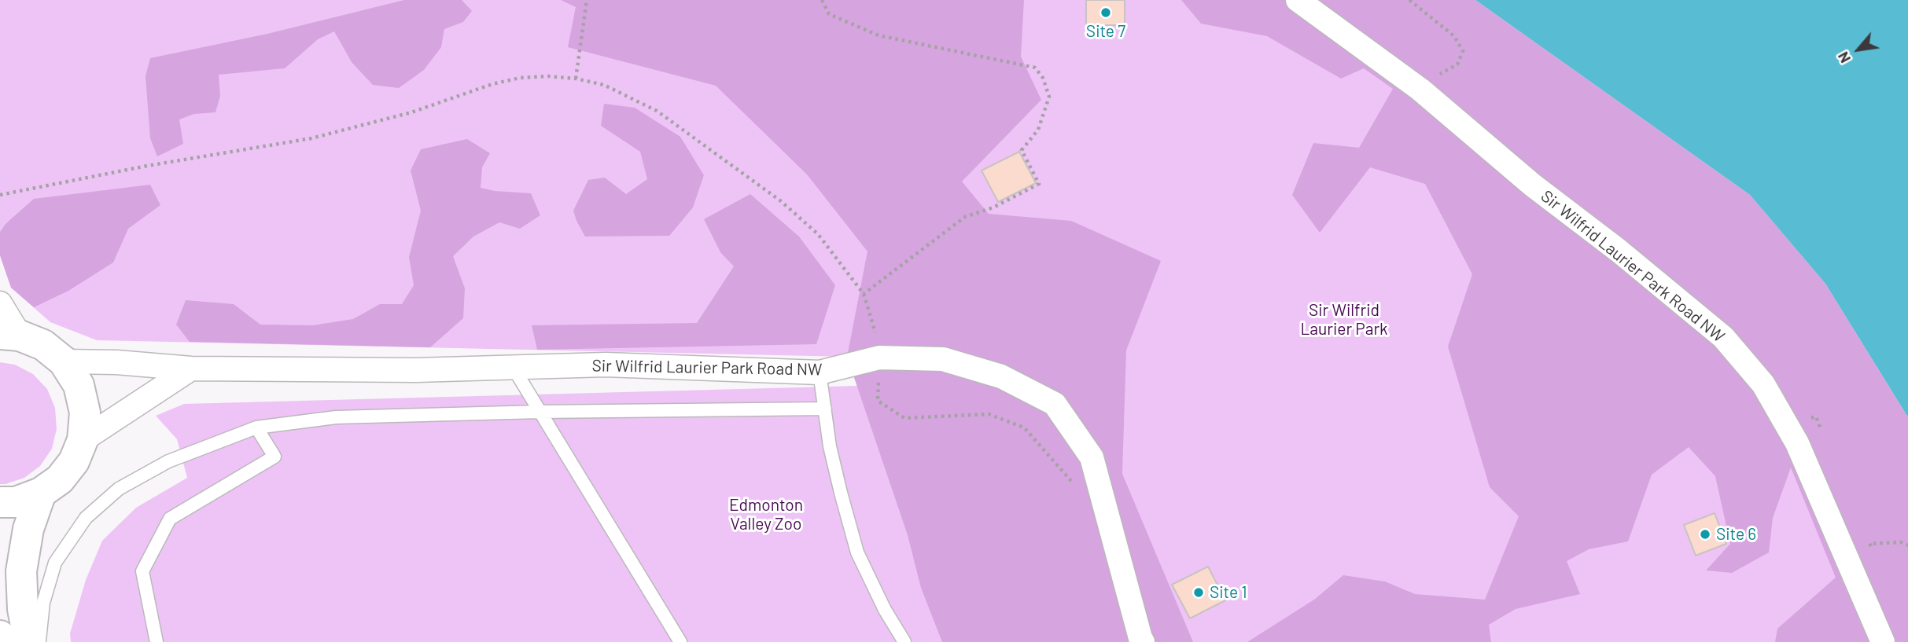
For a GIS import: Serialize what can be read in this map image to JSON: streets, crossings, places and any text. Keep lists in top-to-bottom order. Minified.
{"streets":{"street":["Sir Wilfrid Laurier Park Road NW"]},"parks":["Sir Wilfrid Laurier Park","Edmonton Valley Zoo"],"places":["Site 7","Site 6","Site 1"],"north":"bottom left"}
